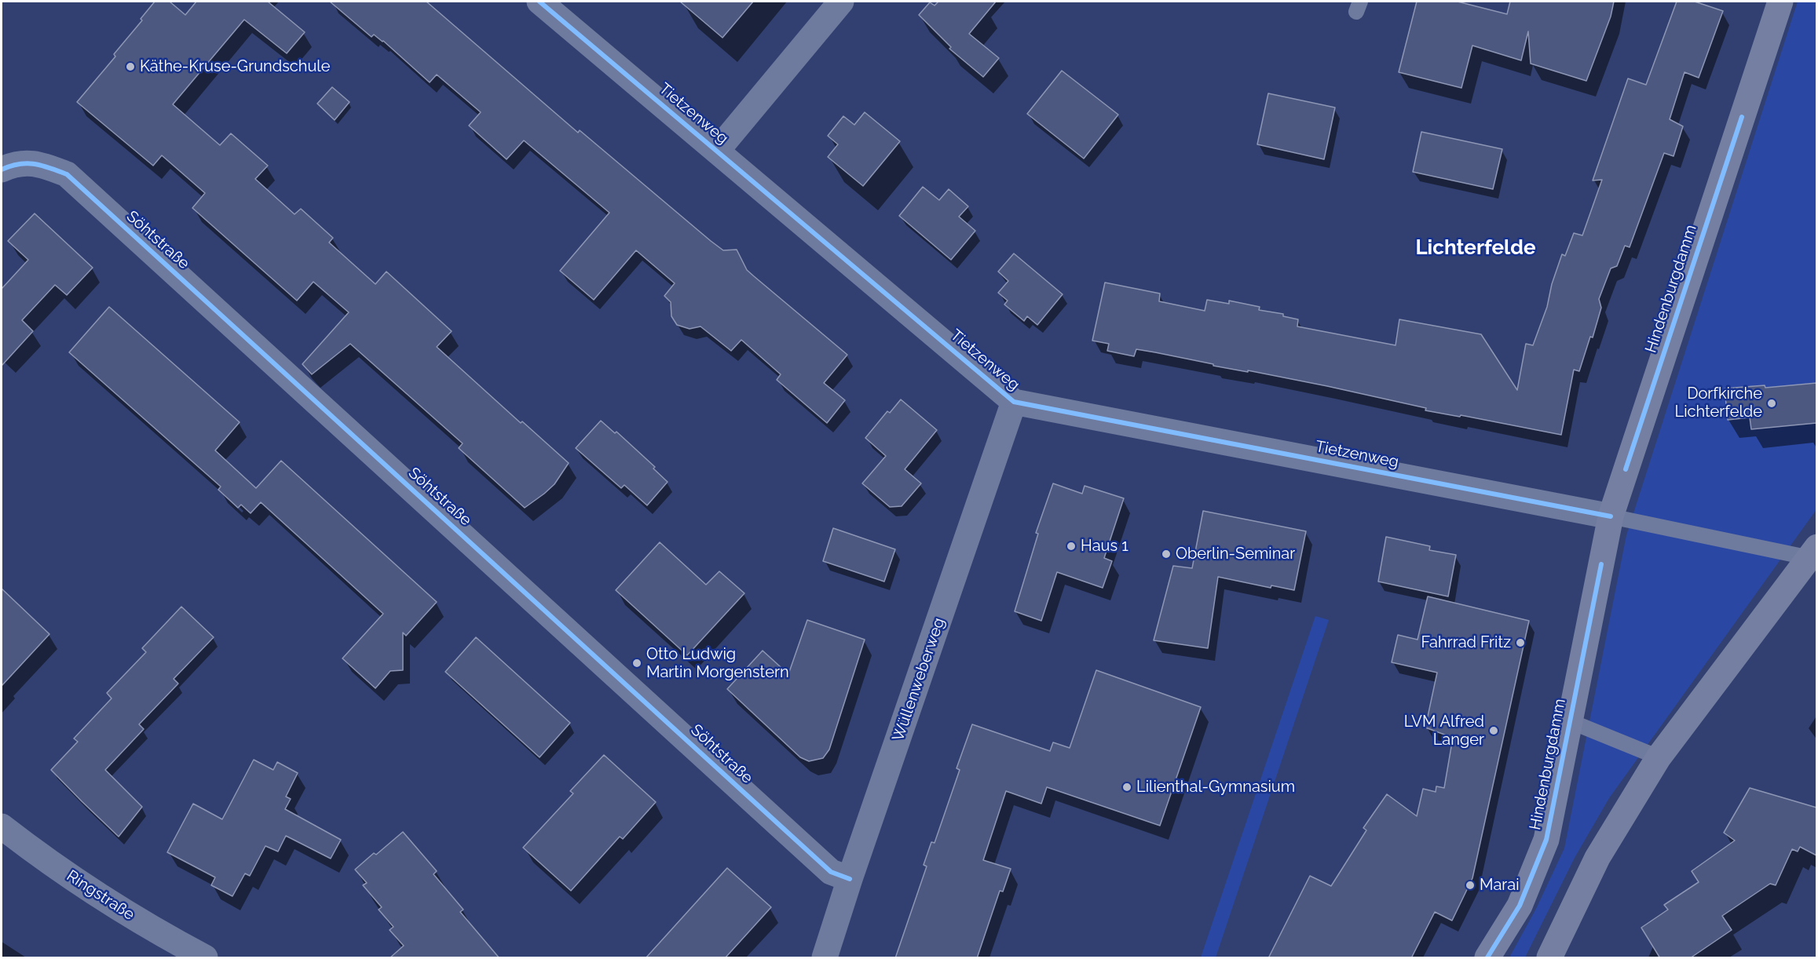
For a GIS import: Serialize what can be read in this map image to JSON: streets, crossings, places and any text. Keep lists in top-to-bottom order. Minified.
{"streets":{"main road":["Hindenburgdamm"],"street":["Tietzenweg","Söhtstraße","Wüllenweberweg","Ringstraße"]},"crossings":[["Tietzenweg","Hindenburgdamm"],["Tietzenweg","Wüllenweberweg"],["Söhtstraße","Wüllenweberweg"]],"districts":["Lichterfelde"],"places":["Käthe-Kruse-Grundschule","Dorfkirche Lichterfelde","Haus 1","Oberlin-Seminar","Fahrrad Fritz","Otto Ludwig Martin Morgenstern","LVM Alfred Langer","Lilienthal-Gymnasium","Marai"]}
